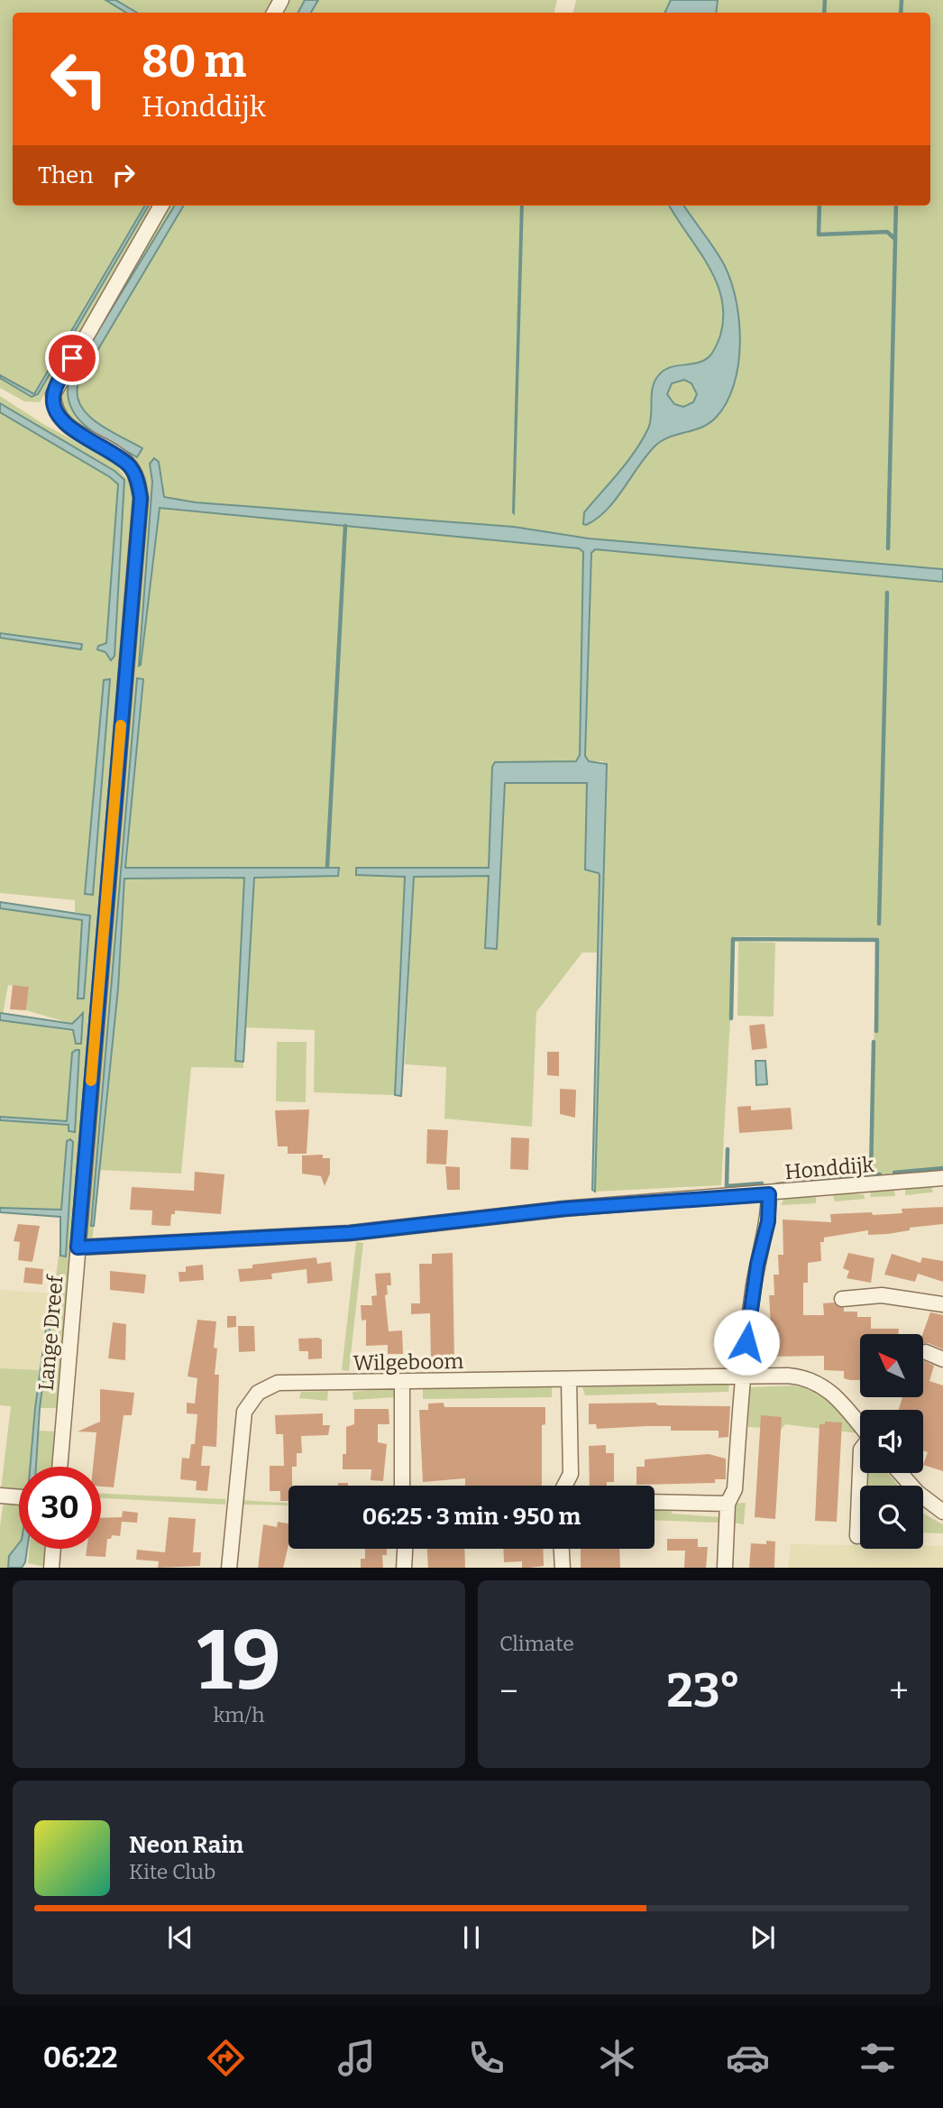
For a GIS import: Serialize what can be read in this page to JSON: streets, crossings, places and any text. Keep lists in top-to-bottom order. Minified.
{"streets":{"street":["Honddijk","Lange Dreef","Wilgeboom"]},"crossings":[["Honddijk","Lange Dreef"]],"north":"top left","page":{"turn":["80 m","Honddijk"],"then":"Then","limit":"30","trip":"06:25 · 3 min · 950 m","tile":[["19","km/h"],"Climate"],"heat":["−","23°","+"],"song":["Neon Rain","Kite Club"],"tabs":"06:22"}}
